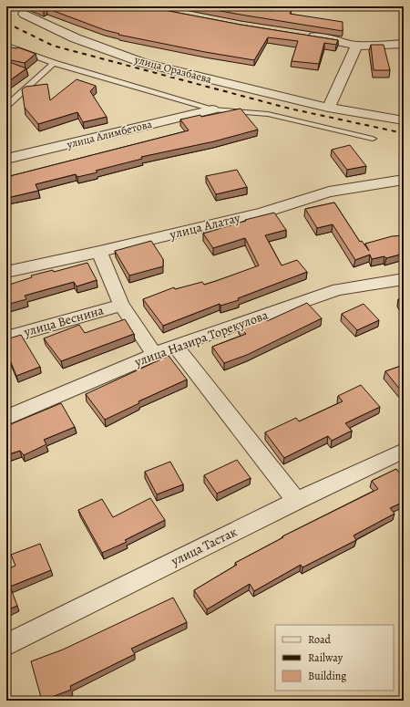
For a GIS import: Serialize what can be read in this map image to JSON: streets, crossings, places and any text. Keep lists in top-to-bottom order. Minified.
{"streets":{"street":["улица Оразбаева","улица Алимбетова","улица Алатау","улица Веснина","улица Назира Торекулова","улица Тастак"]},"legend":["Road","Railway","Building"]}
